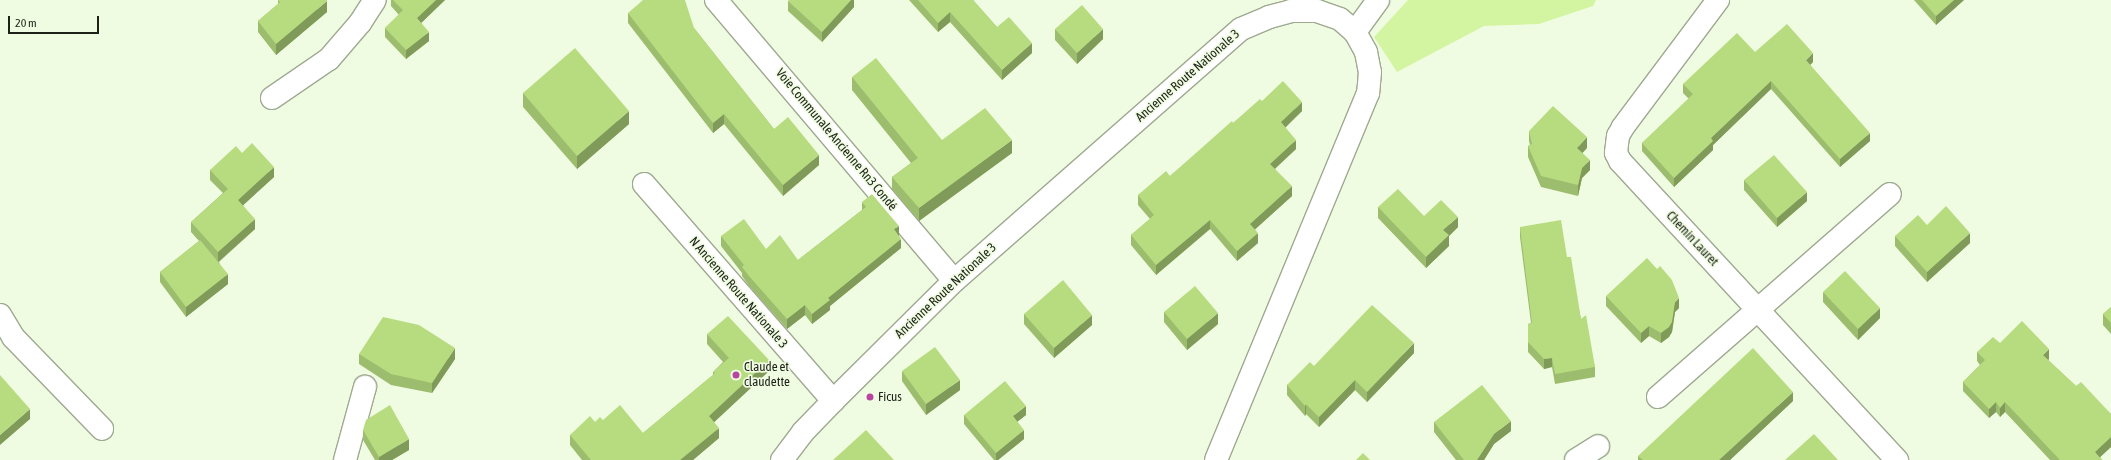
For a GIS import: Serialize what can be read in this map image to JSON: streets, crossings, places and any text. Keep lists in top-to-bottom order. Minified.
{"streets":{"street":["Ancienne Route Nationale 3","Voie Communale Ancienne Rn3 Condé","Chemin Lauret","N Ancienne Route Nationale 3"]},"crossings":[["Ancienne Route Nationale 3","Voie Communale Ancienne Rn3 Condé"],["Ancienne Route Nationale 3","N Ancienne Route Nationale 3"]],"places":["Claude et claudette","Ficus"],"scale_bar":"20 m"}
